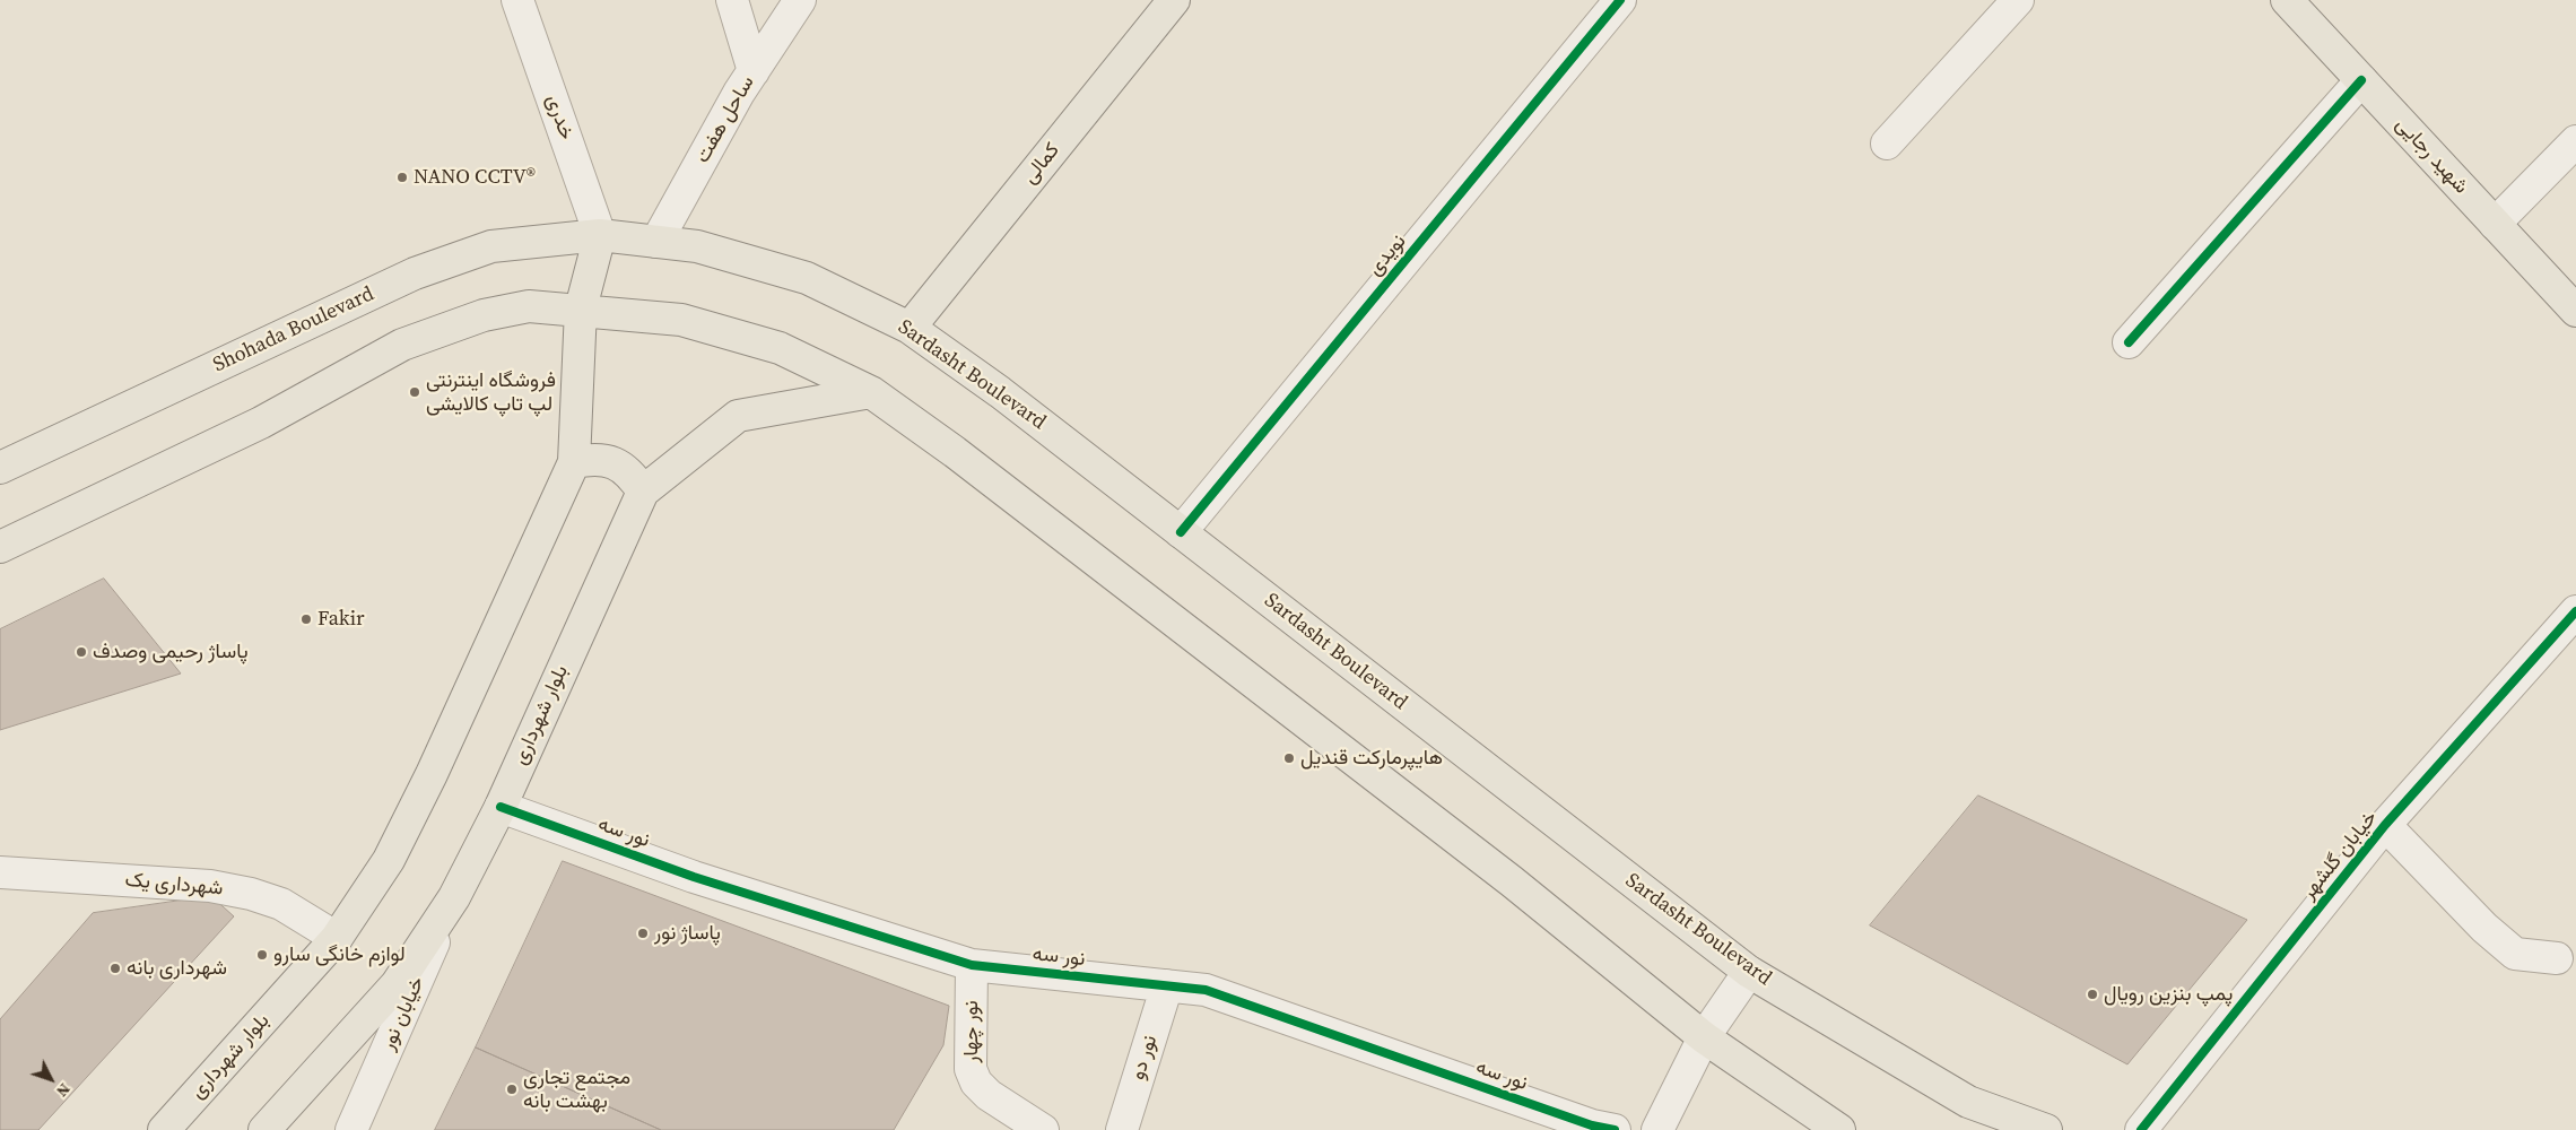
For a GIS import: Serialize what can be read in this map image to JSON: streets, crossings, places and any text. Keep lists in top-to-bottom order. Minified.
{"streets":{"main road":["شهید رجایی","کمالی","Shohada Boulevard","Sardasht Boulevard","بلوار شهرداری"],"street":["خدری","ساحل هفت","نویدی","نور سه","خیابان گلشهر","شهرداری یک","خیابان نور","نور چهار","نور دو"]},"crossings":[["خدری","Shohada Boulevard"],["خدری","Sardasht Boulevard"],["خدری","بلوار شهرداری"],["ساحل هفت","Sardasht Boulevard"],["کمالی","Sardasht Boulevard"],["نویدی","Sardasht Boulevard"],["Shohada Boulevard","Sardasht Boulevard"],["Shohada Boulevard","بلوار شهرداری"],["Sardasht Boulevard","بلوار شهرداری"],["بلوار شهرداری","نور سه"],["بلوار شهرداری","شهرداری یک"],["بلوار شهرداری","خیابان نور"],["نور سه","نور چهار"],["نور سه","نور دو"]],"places":["NANO CCTV®","فروشگاه اینترنتی لپ تاپ کالایشی","Fakir","پاساژ رحیمی وصدف","هایپرمارکت قندیل","پاساژ نور","لوازم خانگى سارو","شهرداری بانه","پمپ بنزین رویال","مجتمع تجاری بهشت بانه"],"north":"bottom right"}
